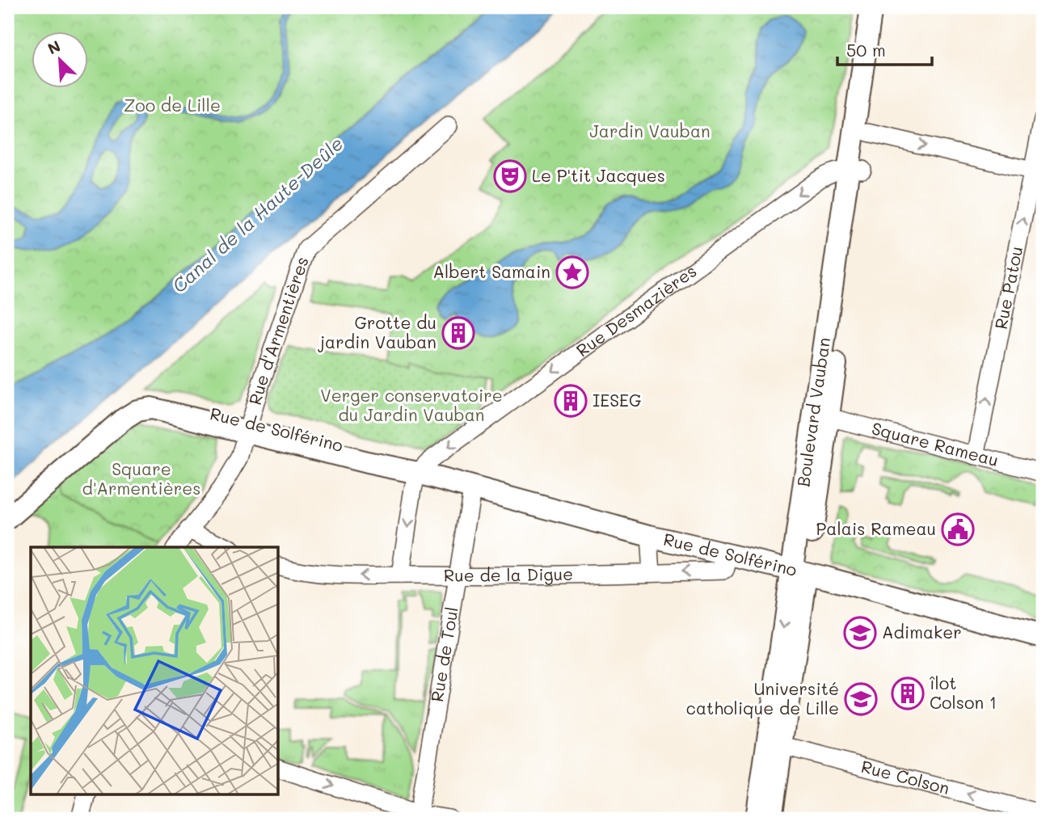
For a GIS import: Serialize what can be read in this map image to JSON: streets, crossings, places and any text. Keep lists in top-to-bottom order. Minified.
{"streets":{"main road":["Boulevard Vauban","Rue de Solférino"],"street":["Rue Patou","Rue Desmazières","Rue d'Armentières","Square Rameau","Rue de la Digue","Rue de Toul","Rue Colson"]},"crossings":[["Rue Patou","Square Rameau"],["Rue Desmazières","Boulevard Vauban"],["Rue Desmazières","Rue de Solférino"],["Rue d'Armentières","Rue de Solférino"],["Boulevard Vauban","Rue de Solférino"],["Boulevard Vauban","Square Rameau"],["Boulevard Vauban","Rue Colson"],["Rue de Solférino","Rue de la Digue"],["Rue de Solférino","Rue de Toul"],["Rue de la Digue","Rue de Toul"]],"one_way":["Rue Patou","Rue Desmazières","Rue de la Digue","Rue Colson"],"water":["Canal de la Haute-Deûle"],"parks":["Zoo de Lille","Jardin Vauban","Verger conservatoire du Jardin Vauban","Square d'Armentières"],"places":{"theatre":["Le P'tit Jacques"],"place":["Albert Samain"],"building":["Grotte du jardin Vauban","IESEG","îlot Colson 1"],"public building":["Palais Rameau"],"school or university":["Adimaker","Université catholique de Lille"]},"scale_bar":"50 m","north":"top left"}
